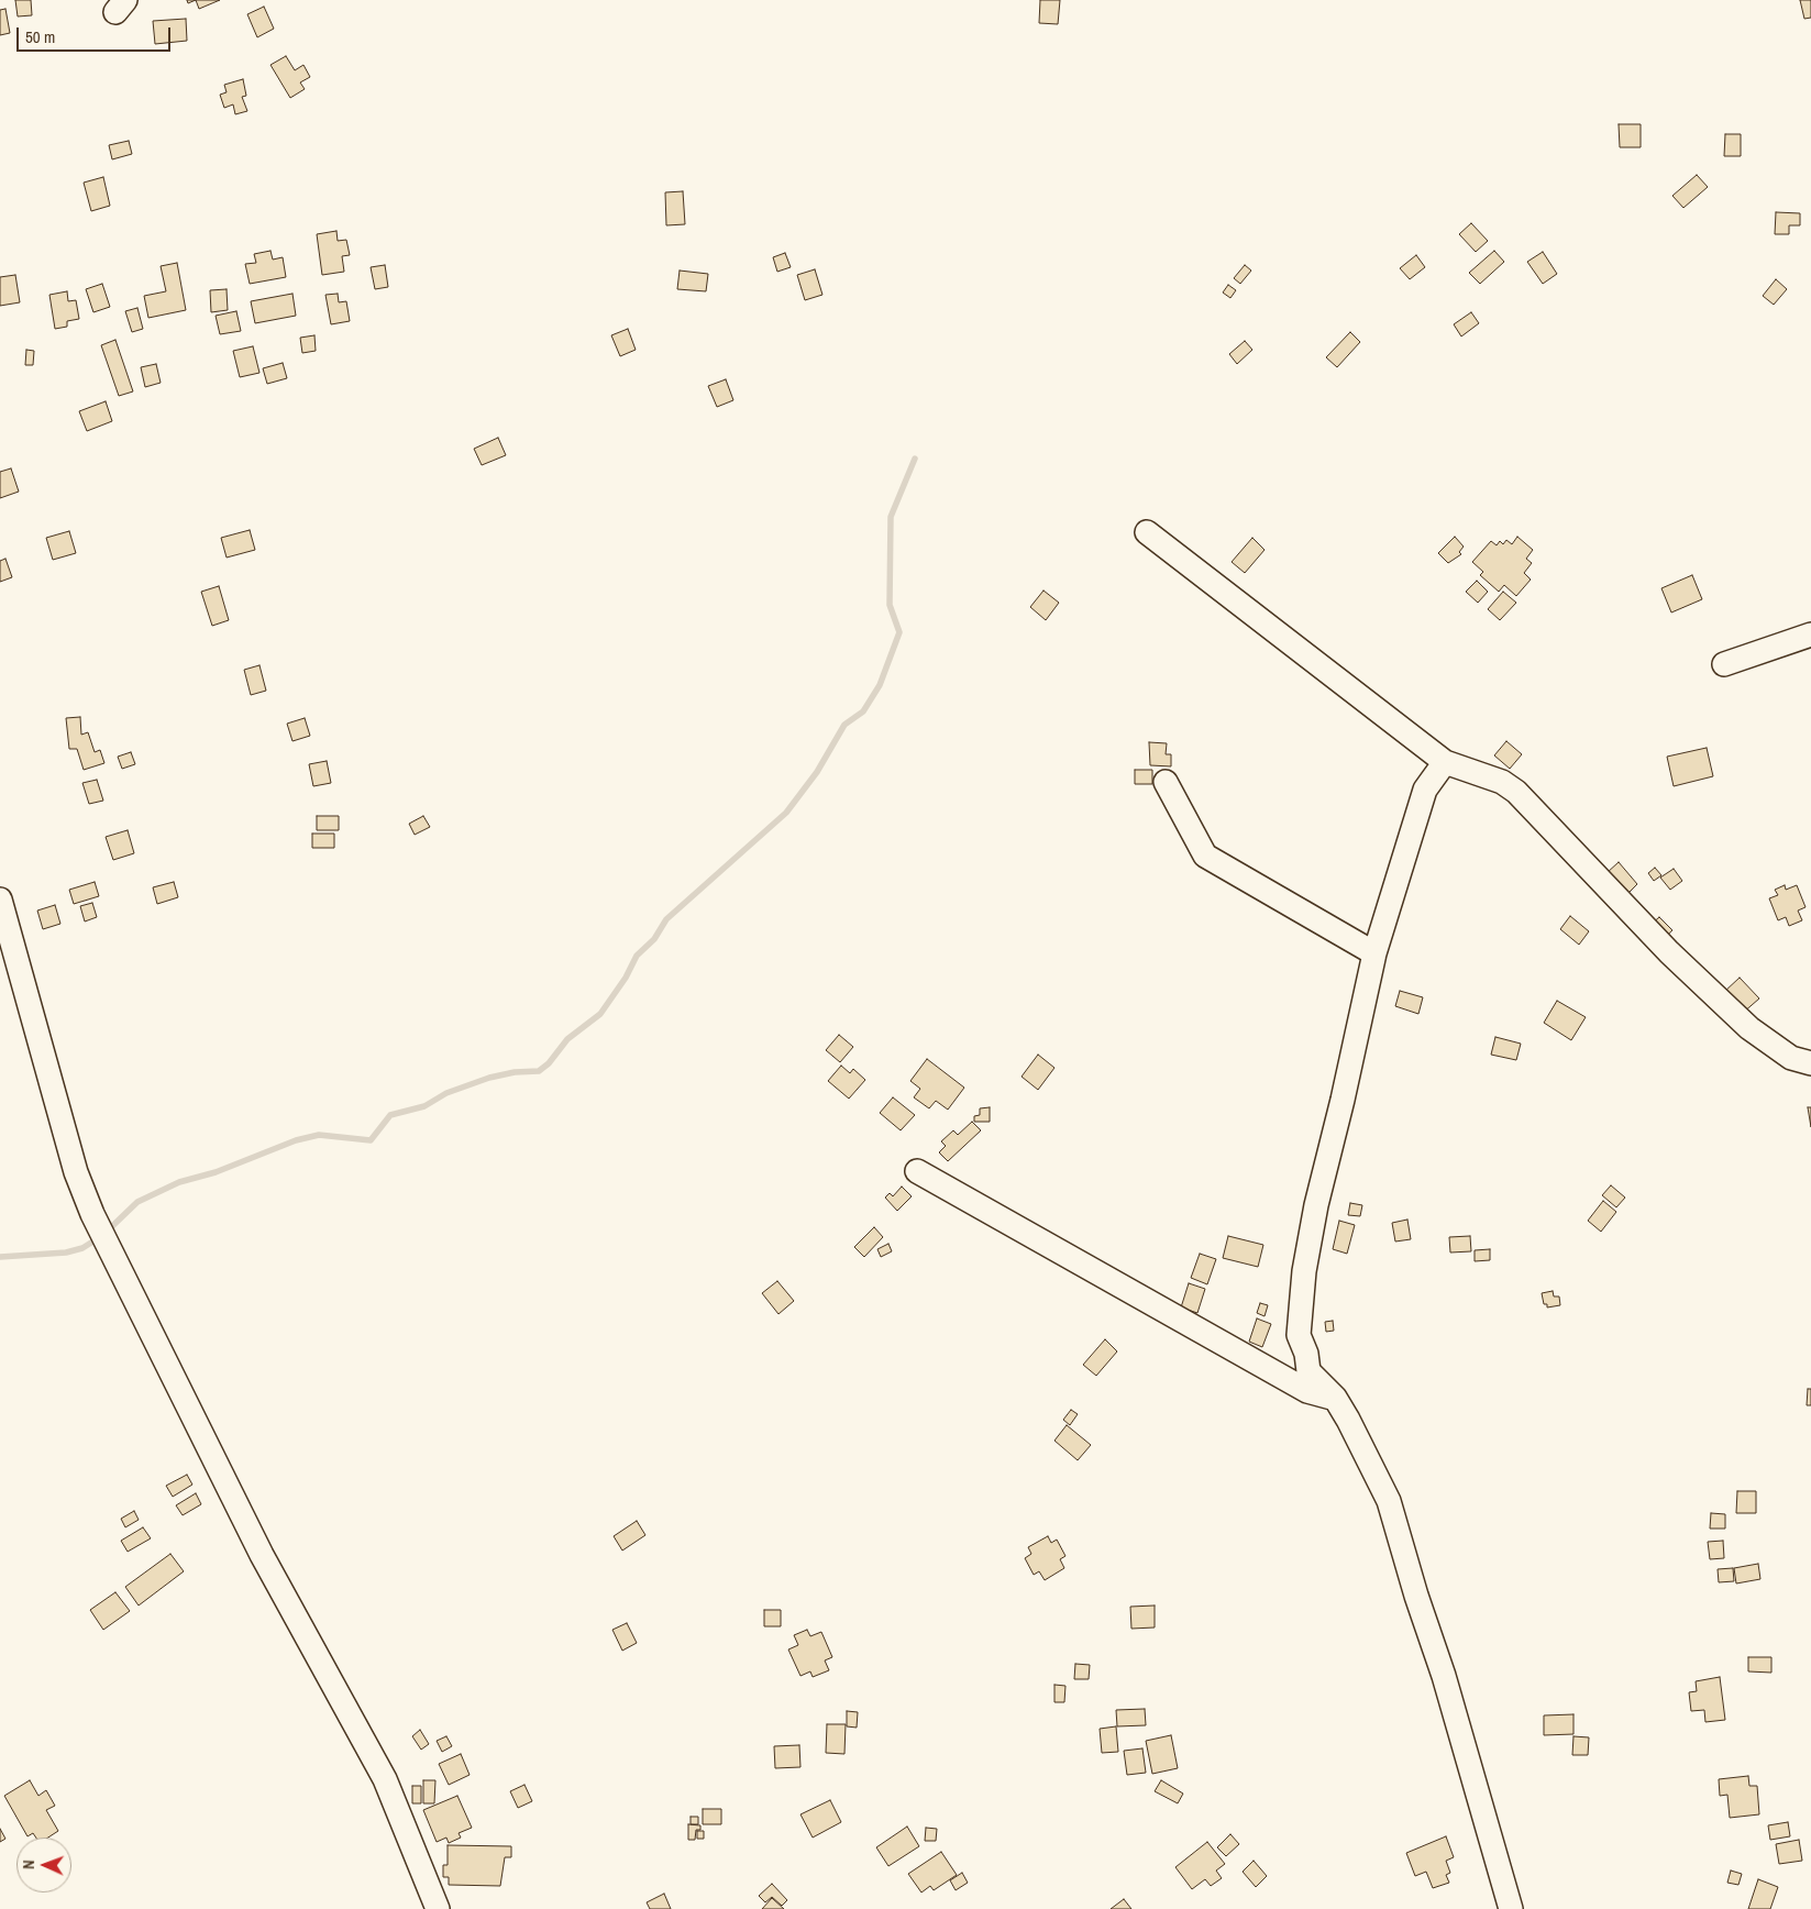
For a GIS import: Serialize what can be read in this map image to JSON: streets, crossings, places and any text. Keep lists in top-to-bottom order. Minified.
{"scale_bar":"50 m","north":"left"}
